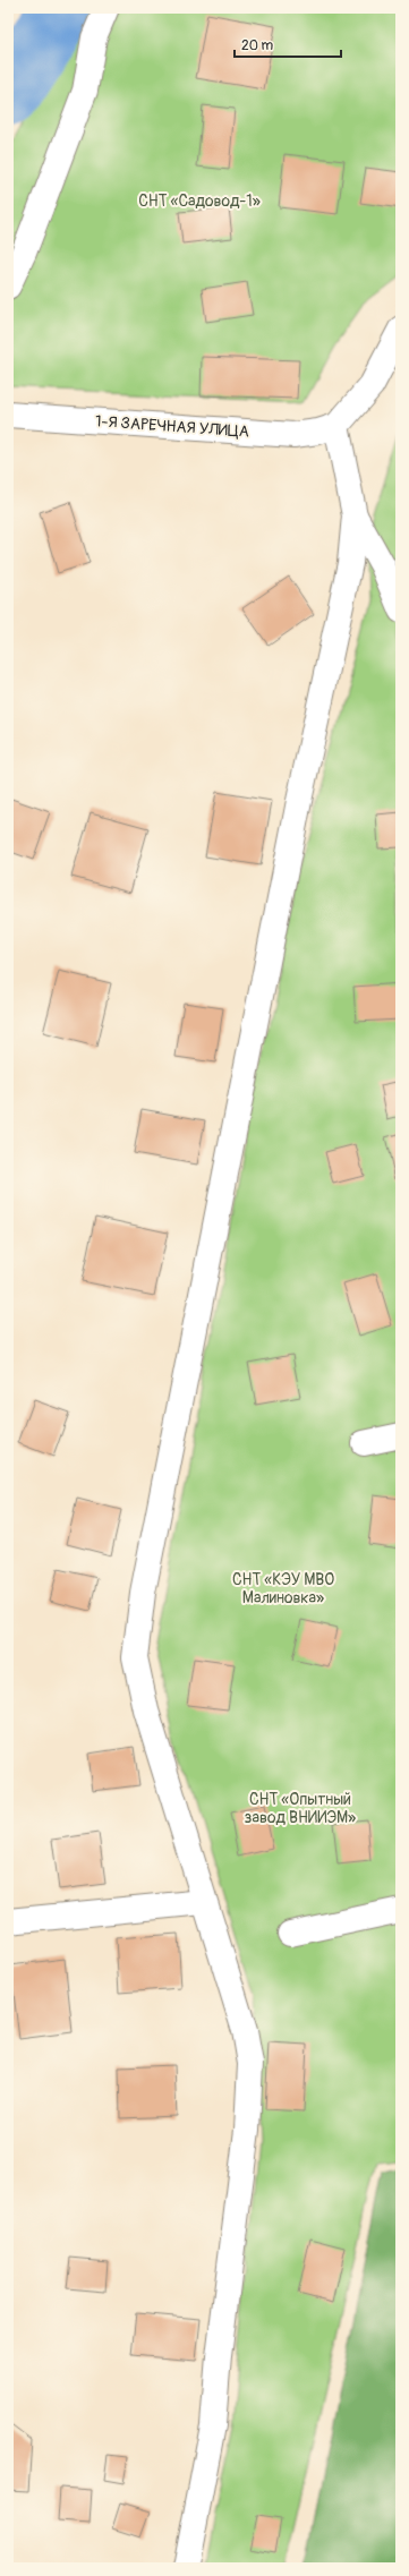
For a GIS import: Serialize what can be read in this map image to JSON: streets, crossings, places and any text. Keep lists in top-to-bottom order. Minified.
{"streets":{"street":["1-Я ЗАРЕЧНАЯ УЛИЦА"]},"parks":["СНТ «Садовод-1»","СНТ «КЭУ МВО Малиновка»","СНТ «Опытный завод ВНИИЭМ»"],"scale_bar":"20 m"}
